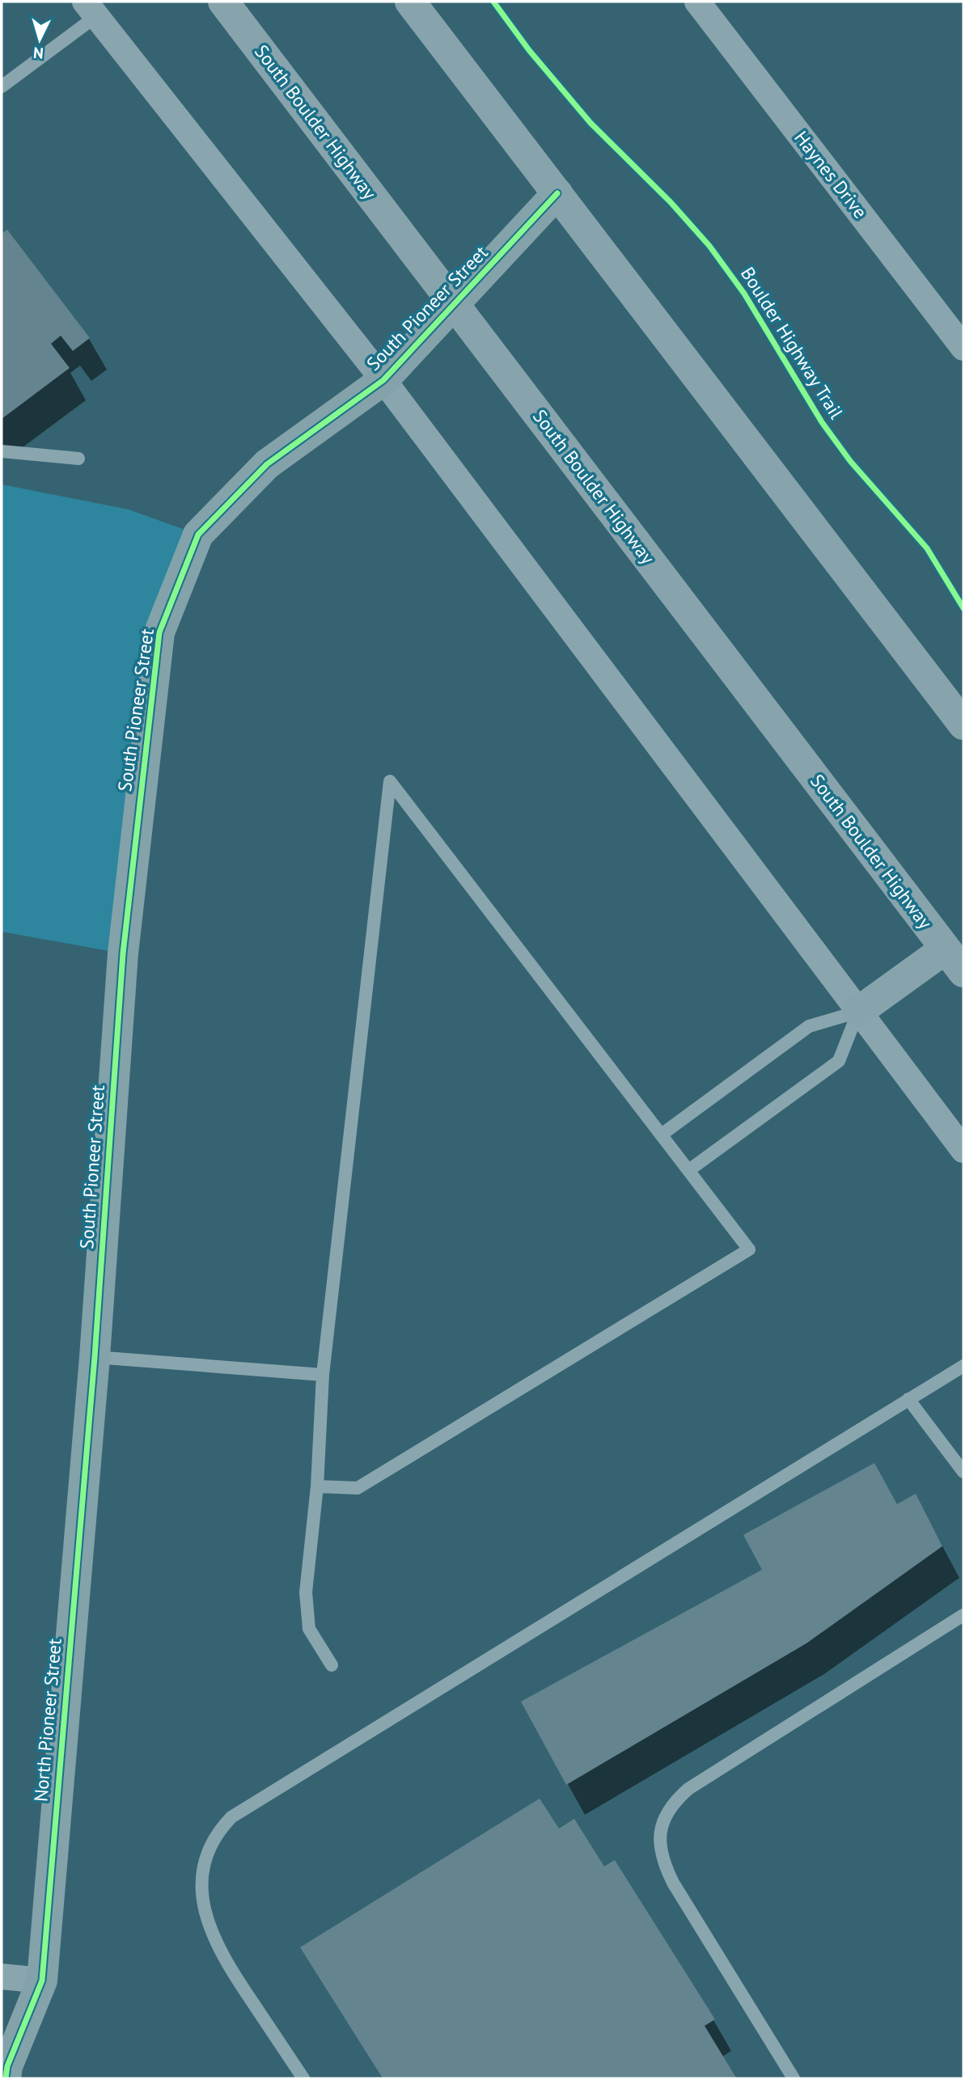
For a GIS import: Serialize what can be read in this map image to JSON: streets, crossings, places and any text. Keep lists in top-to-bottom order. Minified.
{"streets":{"main road":["South Boulder Highway"],"street":["Haynes Drive","South Pioneer Street","North Pioneer Street"],"cycle path":["Boulder Highway Trail"]},"crossings":[["South Boulder Highway","South Pioneer Street"],["South Pioneer Street","North Pioneer Street"]],"north":"bottom"}
